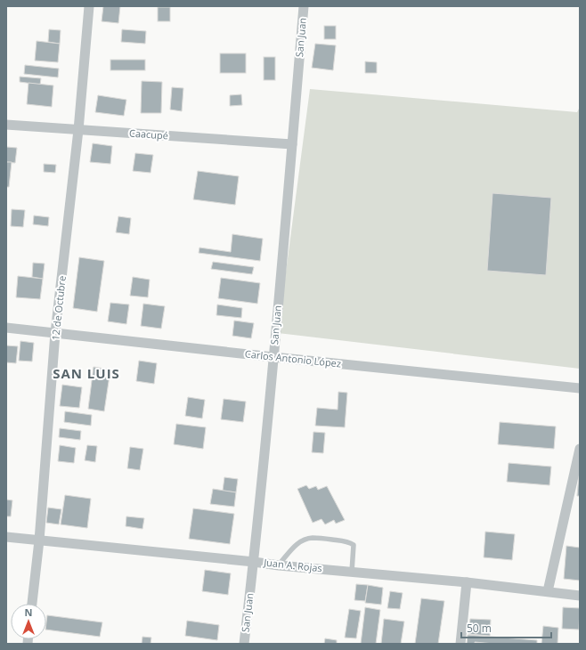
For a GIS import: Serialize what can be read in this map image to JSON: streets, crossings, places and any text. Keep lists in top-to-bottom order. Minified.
{"streets":{"street":["San Juan","Caacupé","12 de Octubre","Carlos Antonio López","Juan A. Rojas"]},"crossings":[["San Juan","Caacupé"],["San Juan","Carlos Antonio López"],["San Juan","Juan A. Rojas"],["Caacupé","12 de Octubre"],["12 de Octubre","Carlos Antonio López"],["12 de Octubre","Juan A. Rojas"]],"districts":["SAN LUIS"],"scale_bar":"50 m","north":"top"}
